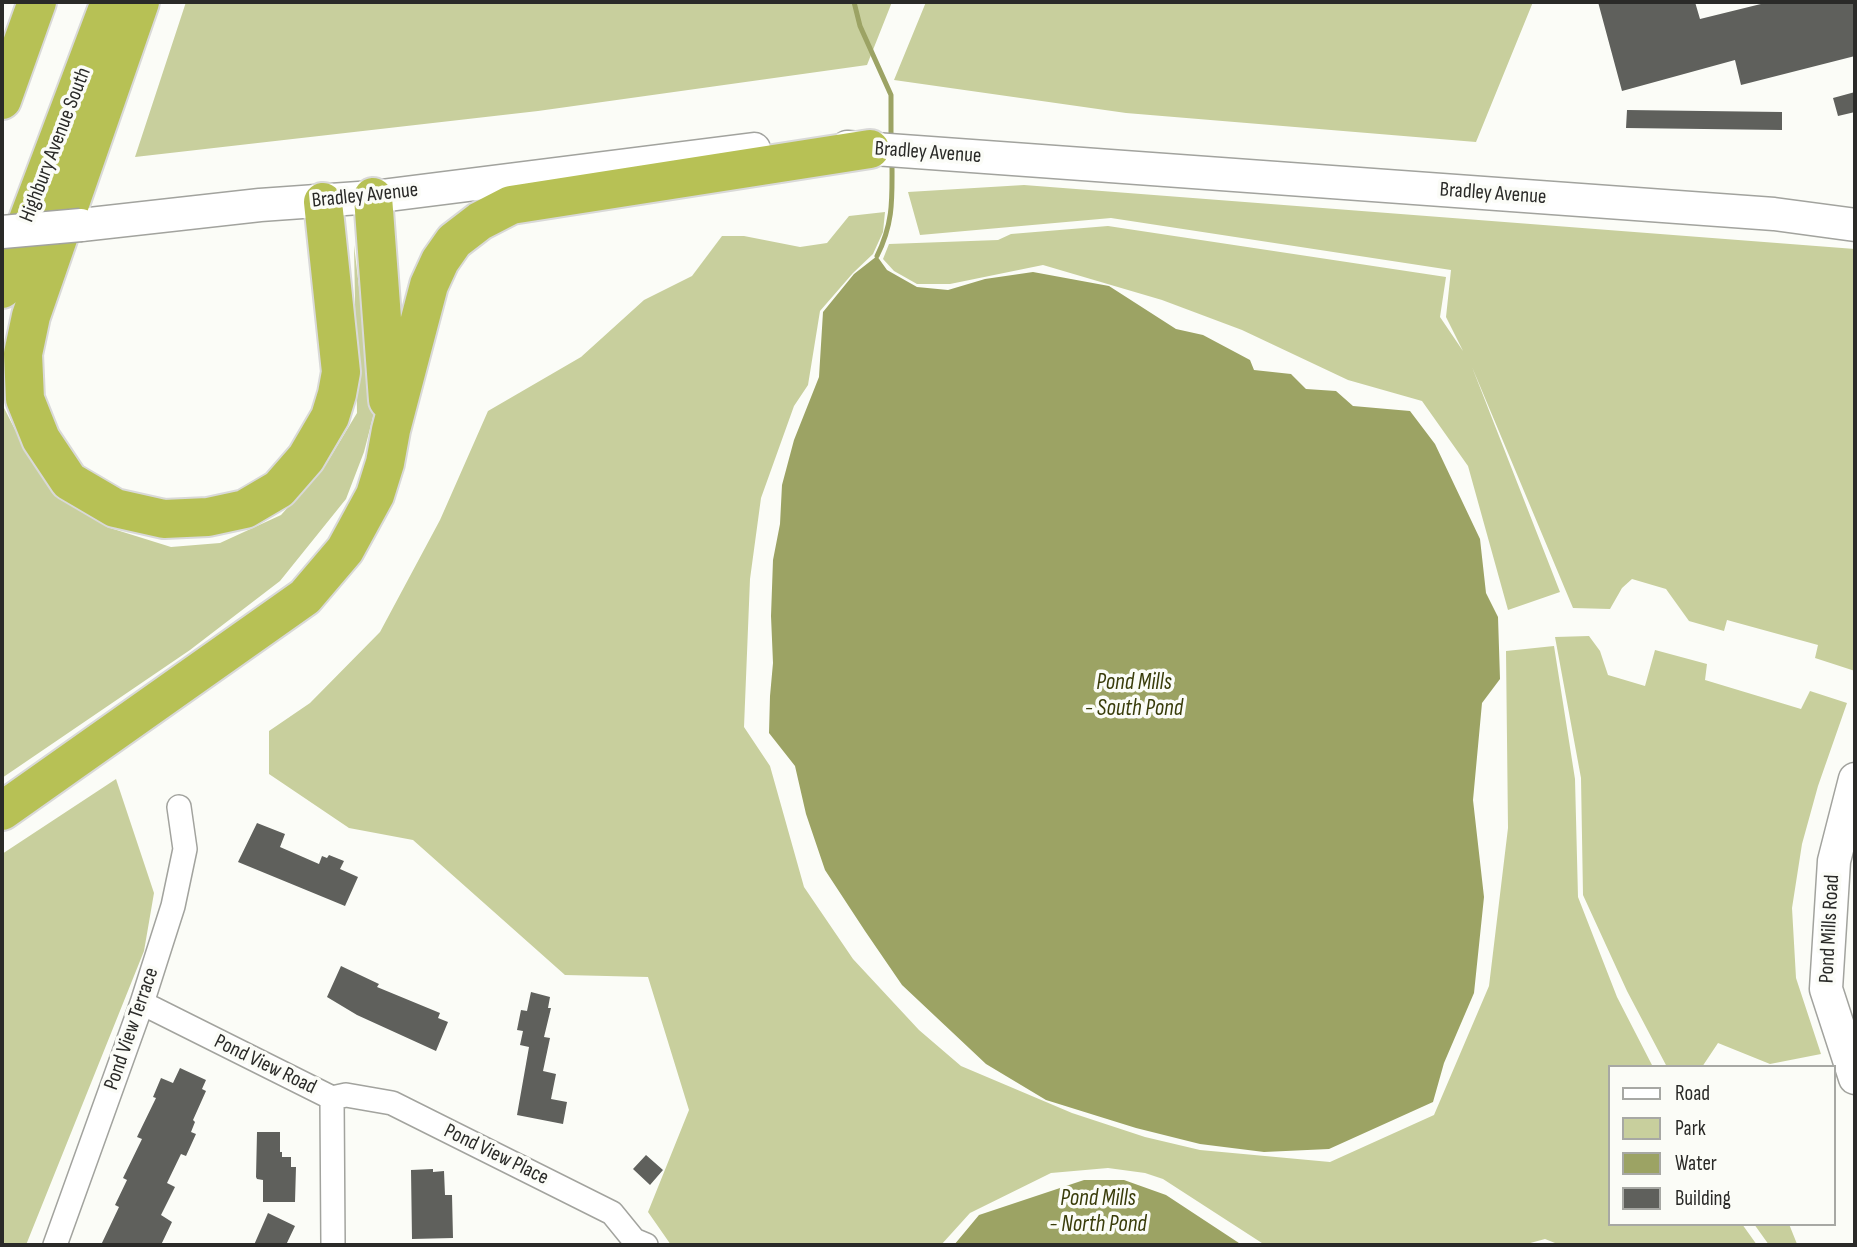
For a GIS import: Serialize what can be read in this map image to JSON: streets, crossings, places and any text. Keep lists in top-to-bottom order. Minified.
{"streets":{"highway":["Highbury Avenue South"],"main road":["Bradley Avenue","Pond Mills Road"],"street":["Pond View Terrace","Pond View Road","Pond View Place"]},"crossings":[["Pond View Terrace","Pond View Road"],["Pond View Road","Pond View Place"]],"water":["Pond Mills - South Pond","Pond Mills - North Pond"],"legend":["Road","Park","Water","Building"]}
